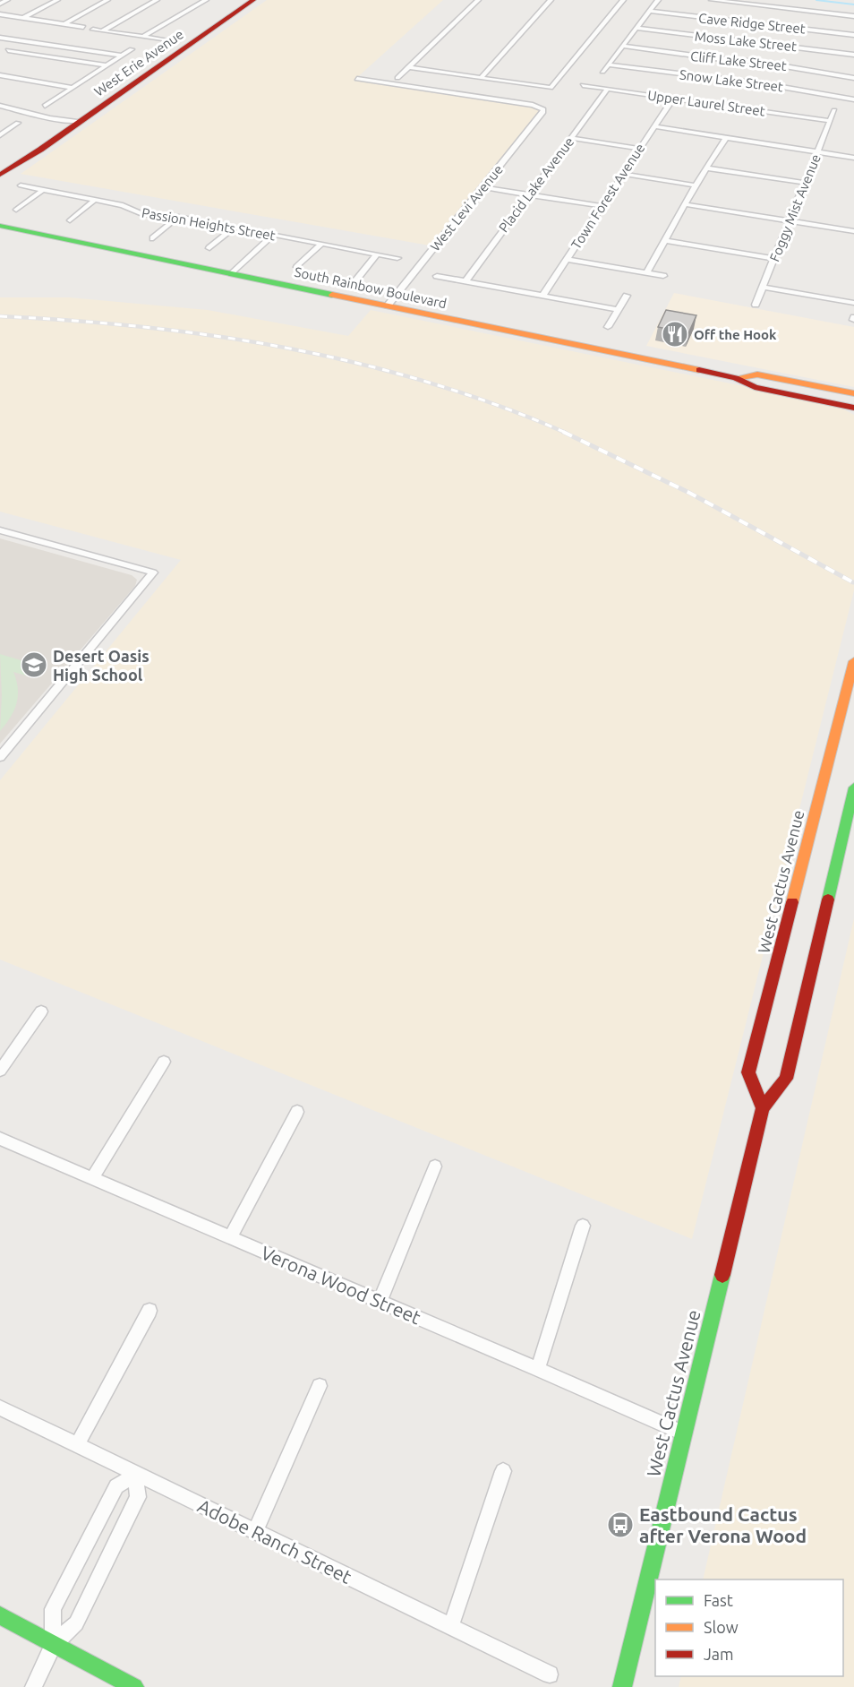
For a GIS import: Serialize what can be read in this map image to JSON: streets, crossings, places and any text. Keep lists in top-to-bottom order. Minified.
{"streets":{"street":["Cave Ridge Street","Moss Lake Street","Cliff Lake Street","West Erie Avenue","Snow Lake Street","Upper Laurel Street","Placid Lake Avenue","Town Forest Avenue","West Levi Avenue","Foggy Mist Avenue","Passion Heights Street","South Rainbow Boulevard","West Cactus Avenue","Verona Wood Street","Adobe Ranch Street"]},"crossings":[["Upper Laurel Street","Placid Lake Avenue"],["Upper Laurel Street","Town Forest Avenue"],["Upper Laurel Street","Foggy Mist Avenue"],["West Levi Avenue","South Rainbow Boulevard"],["West Cactus Avenue","Verona Wood Street"]],"places":{"restaurant":["Off the Hook"],"school or university":["Desert Oasis High School"],"bus stop":["Eastbound Cactus after Verona Wood"]},"legend":["Fast","Slow","Jam"]}
